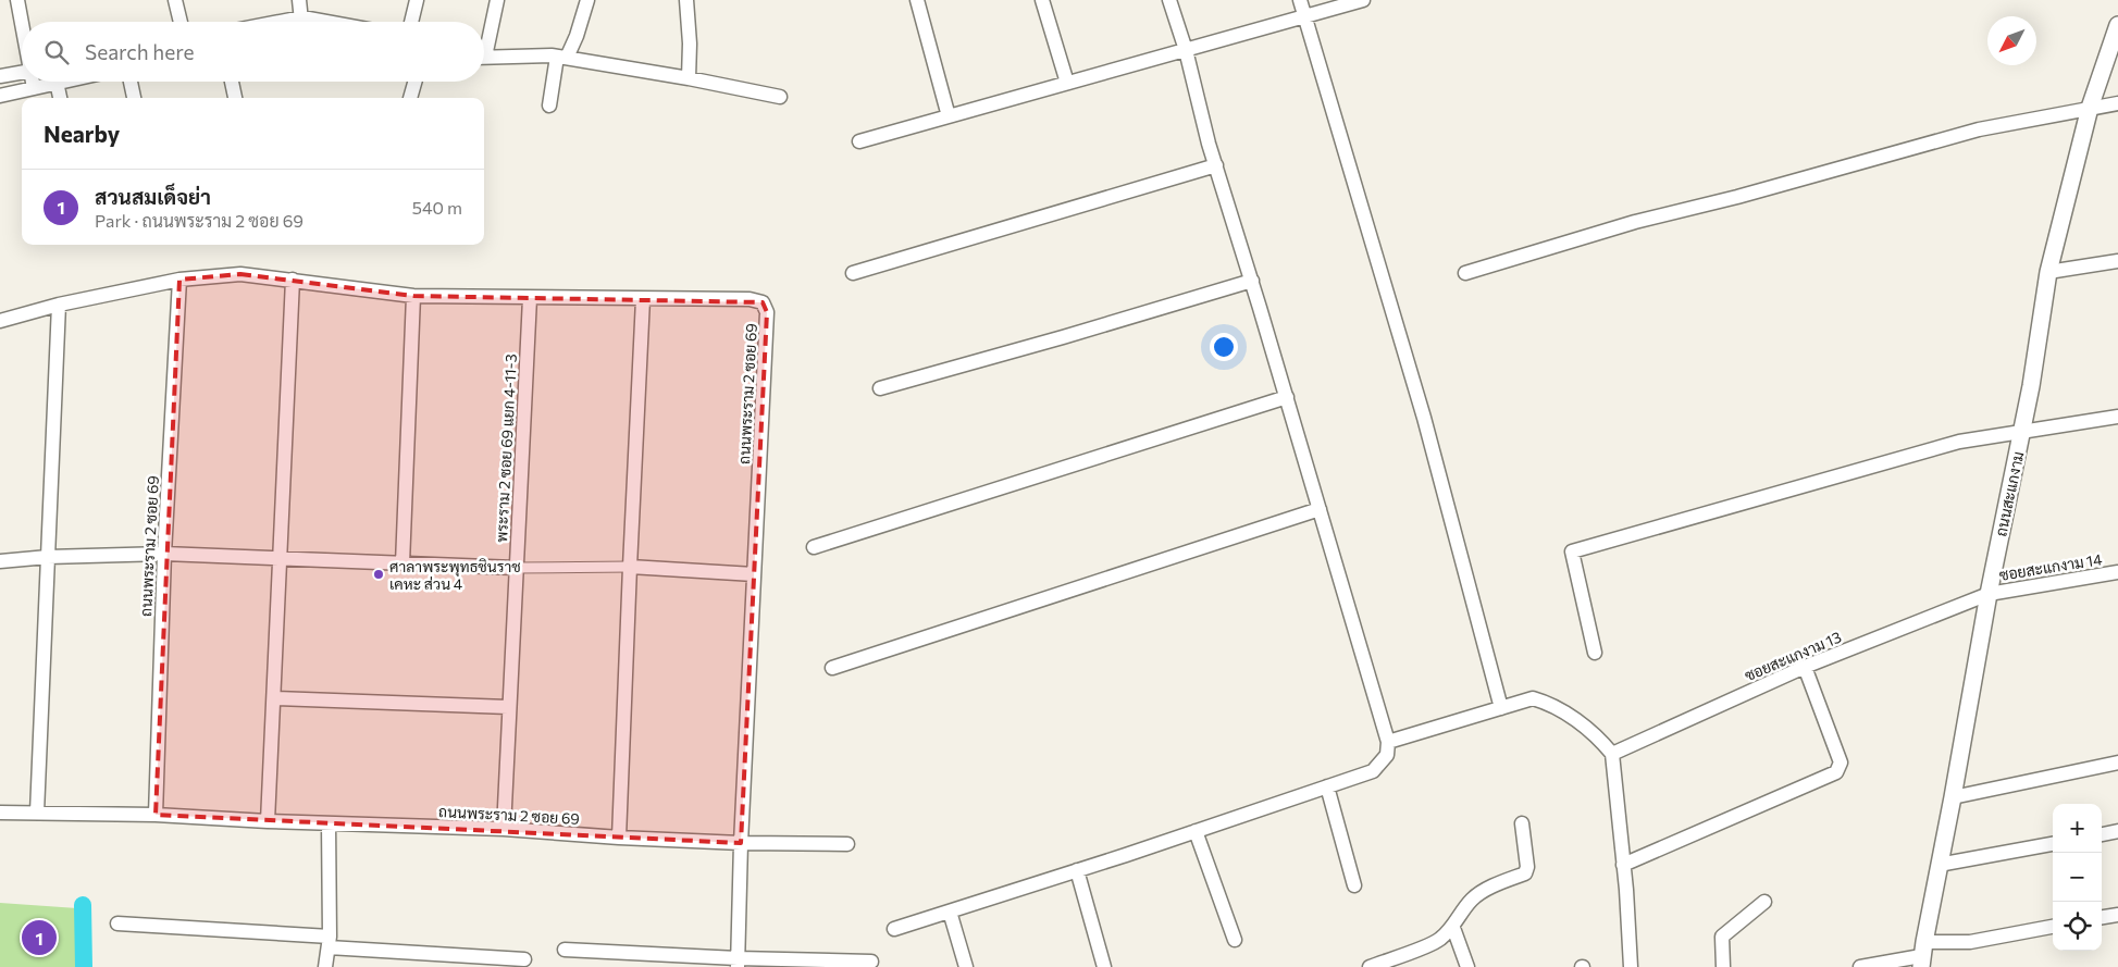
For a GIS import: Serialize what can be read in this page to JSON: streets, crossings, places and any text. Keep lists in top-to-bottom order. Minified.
{"streets":{"street":["ถนนพระราม 2 ซอย 69","พระราม 2 ซอย 69 แยก 4-11-3","ถนนสะแกงาม","ซอยสะแกงาม 14","ซอยสะแกงาม 13"]},"crossings":[["ถนนพระราม 2 ซอย 69","พระราม 2 ซอย 69 แยก 4-11-3"],["ถนนสะแกงาม","ซอยสะแกงาม 14"],["ถนนสะแกงาม","ซอยสะแกงาม 13"],["ซอยสะแกงาม 14","ซอยสะแกงาม 13"]],"places":["ศาลาพระพุทธชินราช เคหะ ส่วน 4"],"north":"bottom left","page":{"search":"Search here","heading":"Nearby","list":[{"mark":"1","name":"สวนสมเด็จย่า","note":"Park · ถนนพระราม 2 ซอย 69","value":"540 m"}],"map_buttons":["+","−"],"pins":"1"}}
